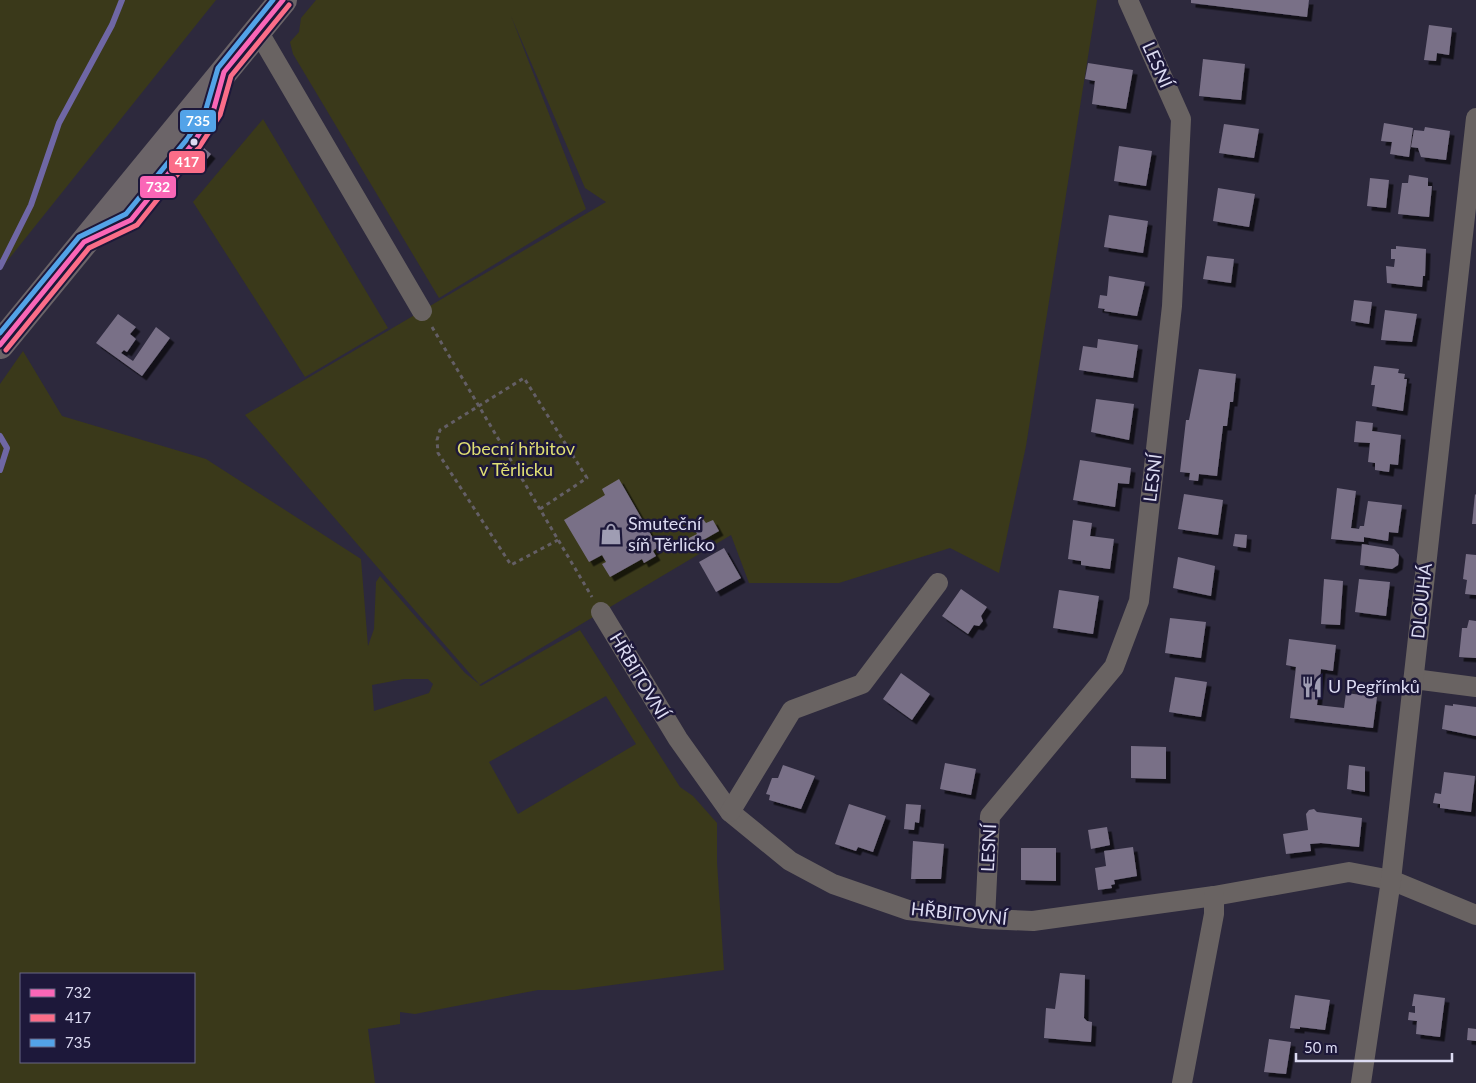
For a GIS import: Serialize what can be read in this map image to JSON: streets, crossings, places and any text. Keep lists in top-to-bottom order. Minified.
{"streets":{"street":["LESNÍ","DLOUHÁ","HŘBITOVNÍ"]},"crossings":[["LESNÍ","HŘBITOVNÍ"],["DLOUHÁ","HŘBITOVNÍ"]],"parks":["Obecní hřbitov v Těrlicku"],"places":{"shop":["Smuteční síň Těrlicko"],"restaurant":["U Pegřímků"]},"lines":["transit line 732","transit line 735","transit line 417"],"legend":["732","417","735"],"scale_bar":"50 m"}
